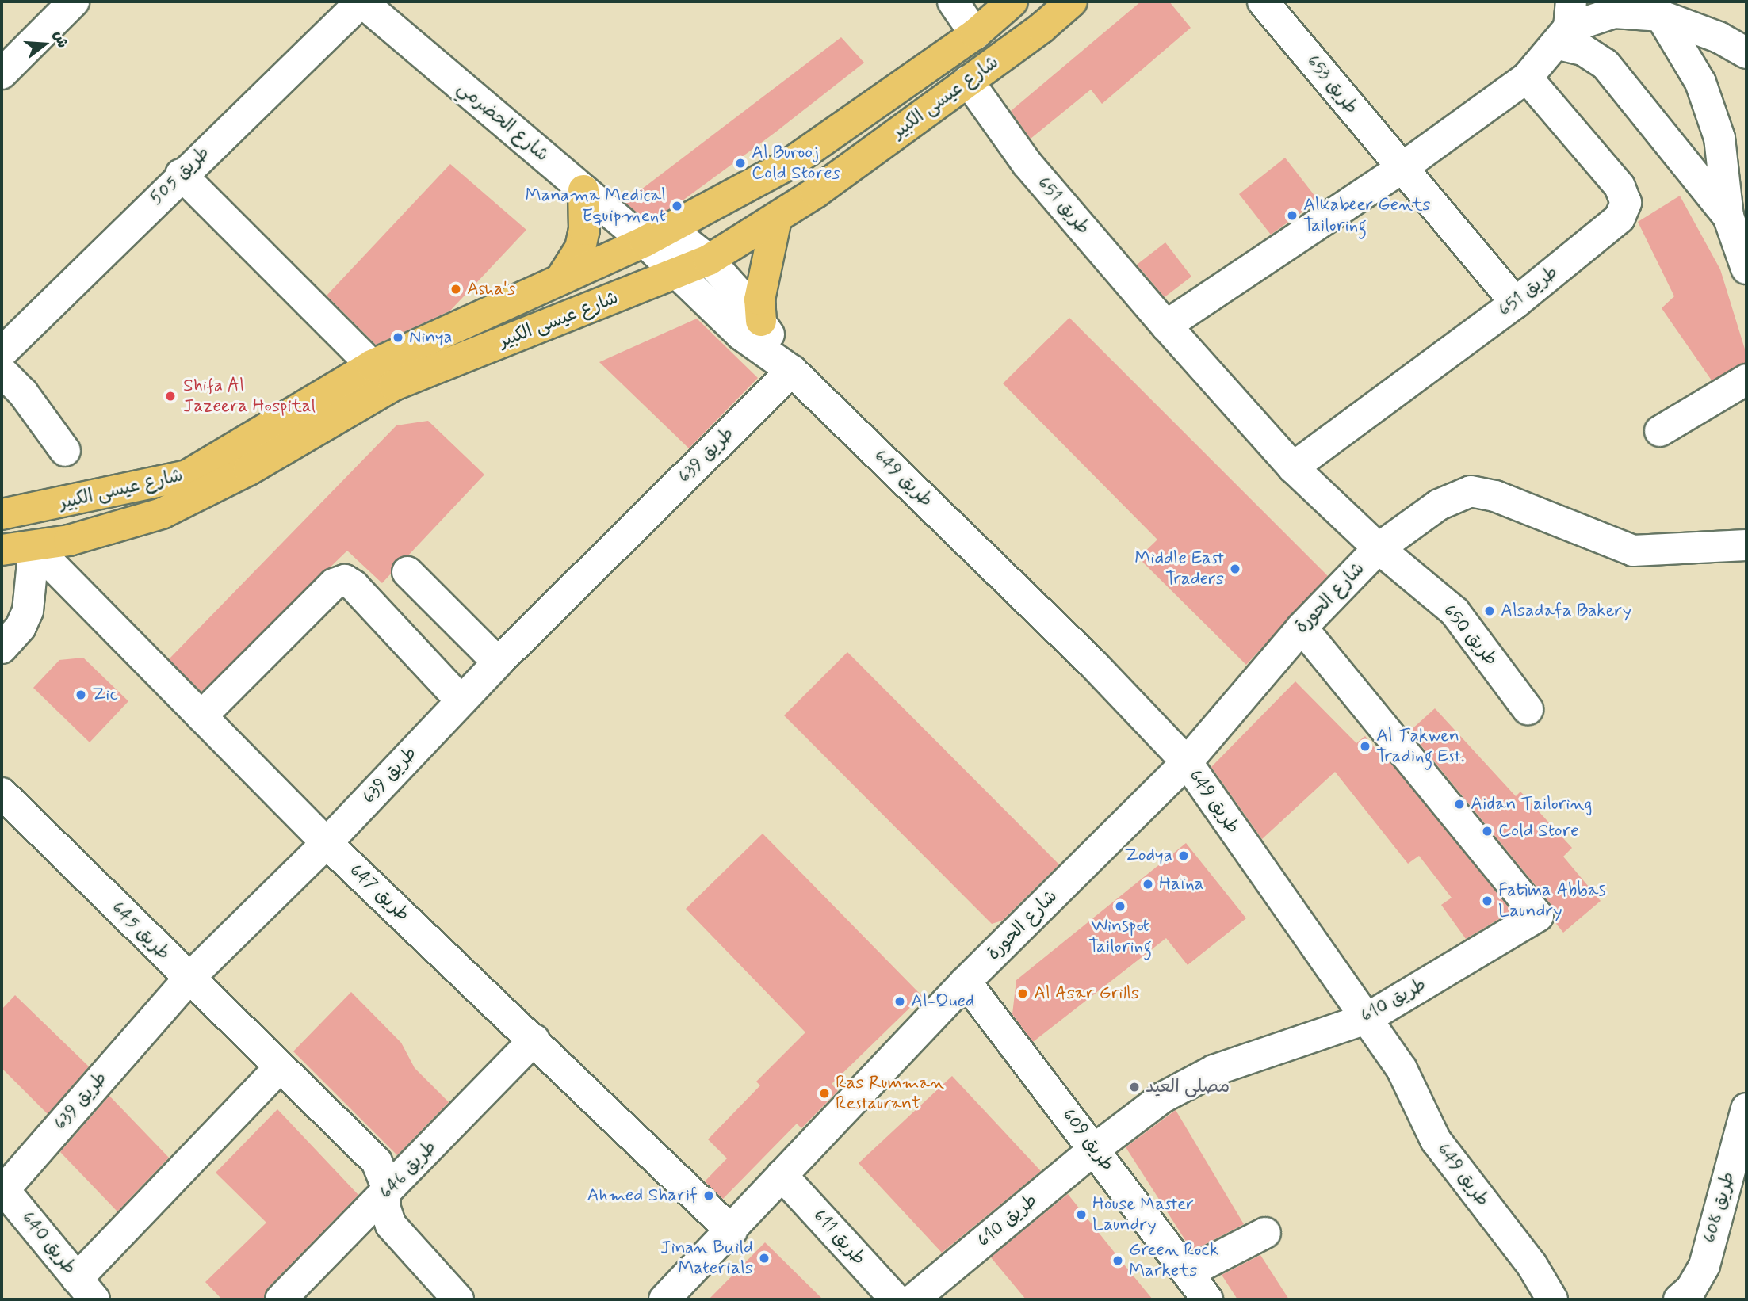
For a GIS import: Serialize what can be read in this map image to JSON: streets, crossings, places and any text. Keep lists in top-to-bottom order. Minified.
{"streets":{"main road":["شارع عيسى الكبير"],"street":["طريق 653","شارع الحضرمي","طريق 505","طريق 651","طريق 639","طريق 649","شارع الحورة","طريق 650","طريق 647","طريق 645","طريق 610","طريق 609","طريق 646","طريق 608","طريق 611","طريق 640"]},"crossings":[["طريق 653","طريق 651"],["شارع عيسى الكبير","شارع الحضرمي"],["شارع عيسى الكبير","طريق 651"],["شارع عيسى الكبير","طريق 649"],["شارع عيسى الكبير","طريق 647"],["شارع الحضرمي","طريق 505"],["شارع الحضرمي","طريق 649"],["طريق 651","شارع الحورة"],["طريق 651","طريق 650"],["طريق 639","طريق 649"],["طريق 639","طريق 647"],["طريق 639","طريق 645"],["طريق 639","طريق 640"],["طريق 649","شارع الحورة"],["طريق 649","طريق 610"],["شارع الحورة","طريق 650"],["شارع الحورة","طريق 647"],["شارع الحورة","طريق 610"],["شارع الحورة","طريق 609"],["شارع الحورة","طريق 611"],["طريق 647","طريق 646"],["طريق 645","طريق 646"],["طريق 610","طريق 609"]],"places":["Al Burooj Cold Stores","Manama Medical Equipment","Alkabeer Gents Tailoring","Asha's","Ninya","Shifa Al Jazeera Hospital","Middle East Traders","Alsadafa Bakery","Zic","Al Takwen Trading Est.","Aidan Tailoring","Cold Store","Zodya","Haïna","Fatima Abbas Laundry","Winspot Tailoring","Al Asar Grills","Al-Qued","مصلى العيد","Ras Rumman Restaurant","Ahmed Sharif","House Master Laundry","Jinan Build Materials","Green Rock Markets"],"north":"right"}
